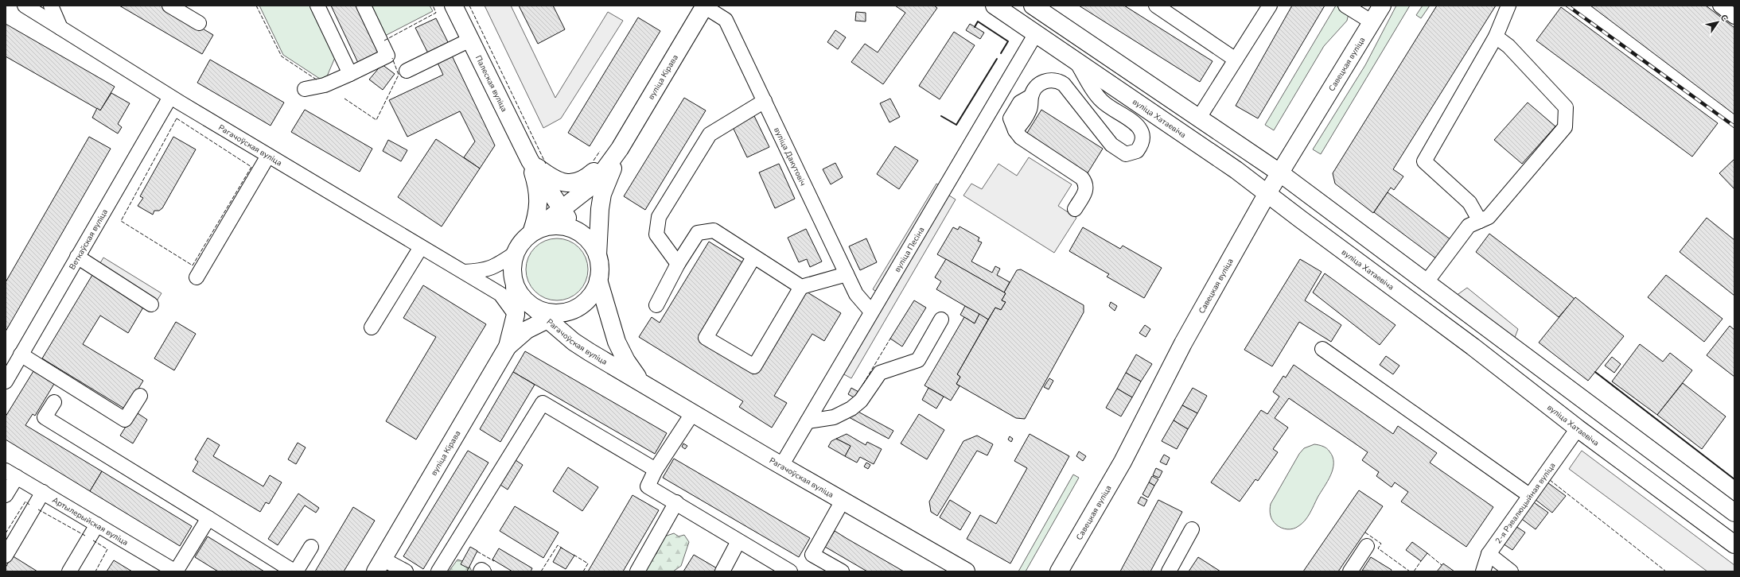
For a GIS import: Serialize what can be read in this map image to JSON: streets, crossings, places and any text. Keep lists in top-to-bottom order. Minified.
{"streets":{"main road":["Савецкая вуліца","вуліца Кірава","Палеская вуліца","вуліца Хатаевіча","Рагачоўская вуліца"],"street":["вуліца Дакутовіч","Веткаўская вуліца","вуліца Песіна","2-я Рэвалюцыйная вуліца","Артылерыйская вуліца"]},"crossings":[["Савецкая вуліца","вуліца Хатаевіча"],["вуліца Кірава","Палеская вуліца"],["вуліца Кірава","Рагачоўская вуліца"],["вуліца Кірава","вуліца Дакутовіч"],["Палеская вуліца","Рагачоўская вуліца"],["вуліца Хатаевіча","вуліца Песіна"],["вуліца Хатаевіча","2-я Рэвалюцыйная вуліца"],["Рагачоўская вуліца","Веткаўская вуліца"],["Рагачоўская вуліца","вуліца Песіна"],["вуліца Дакутовіч","вуліца Песіна"]],"north":"top right"}
